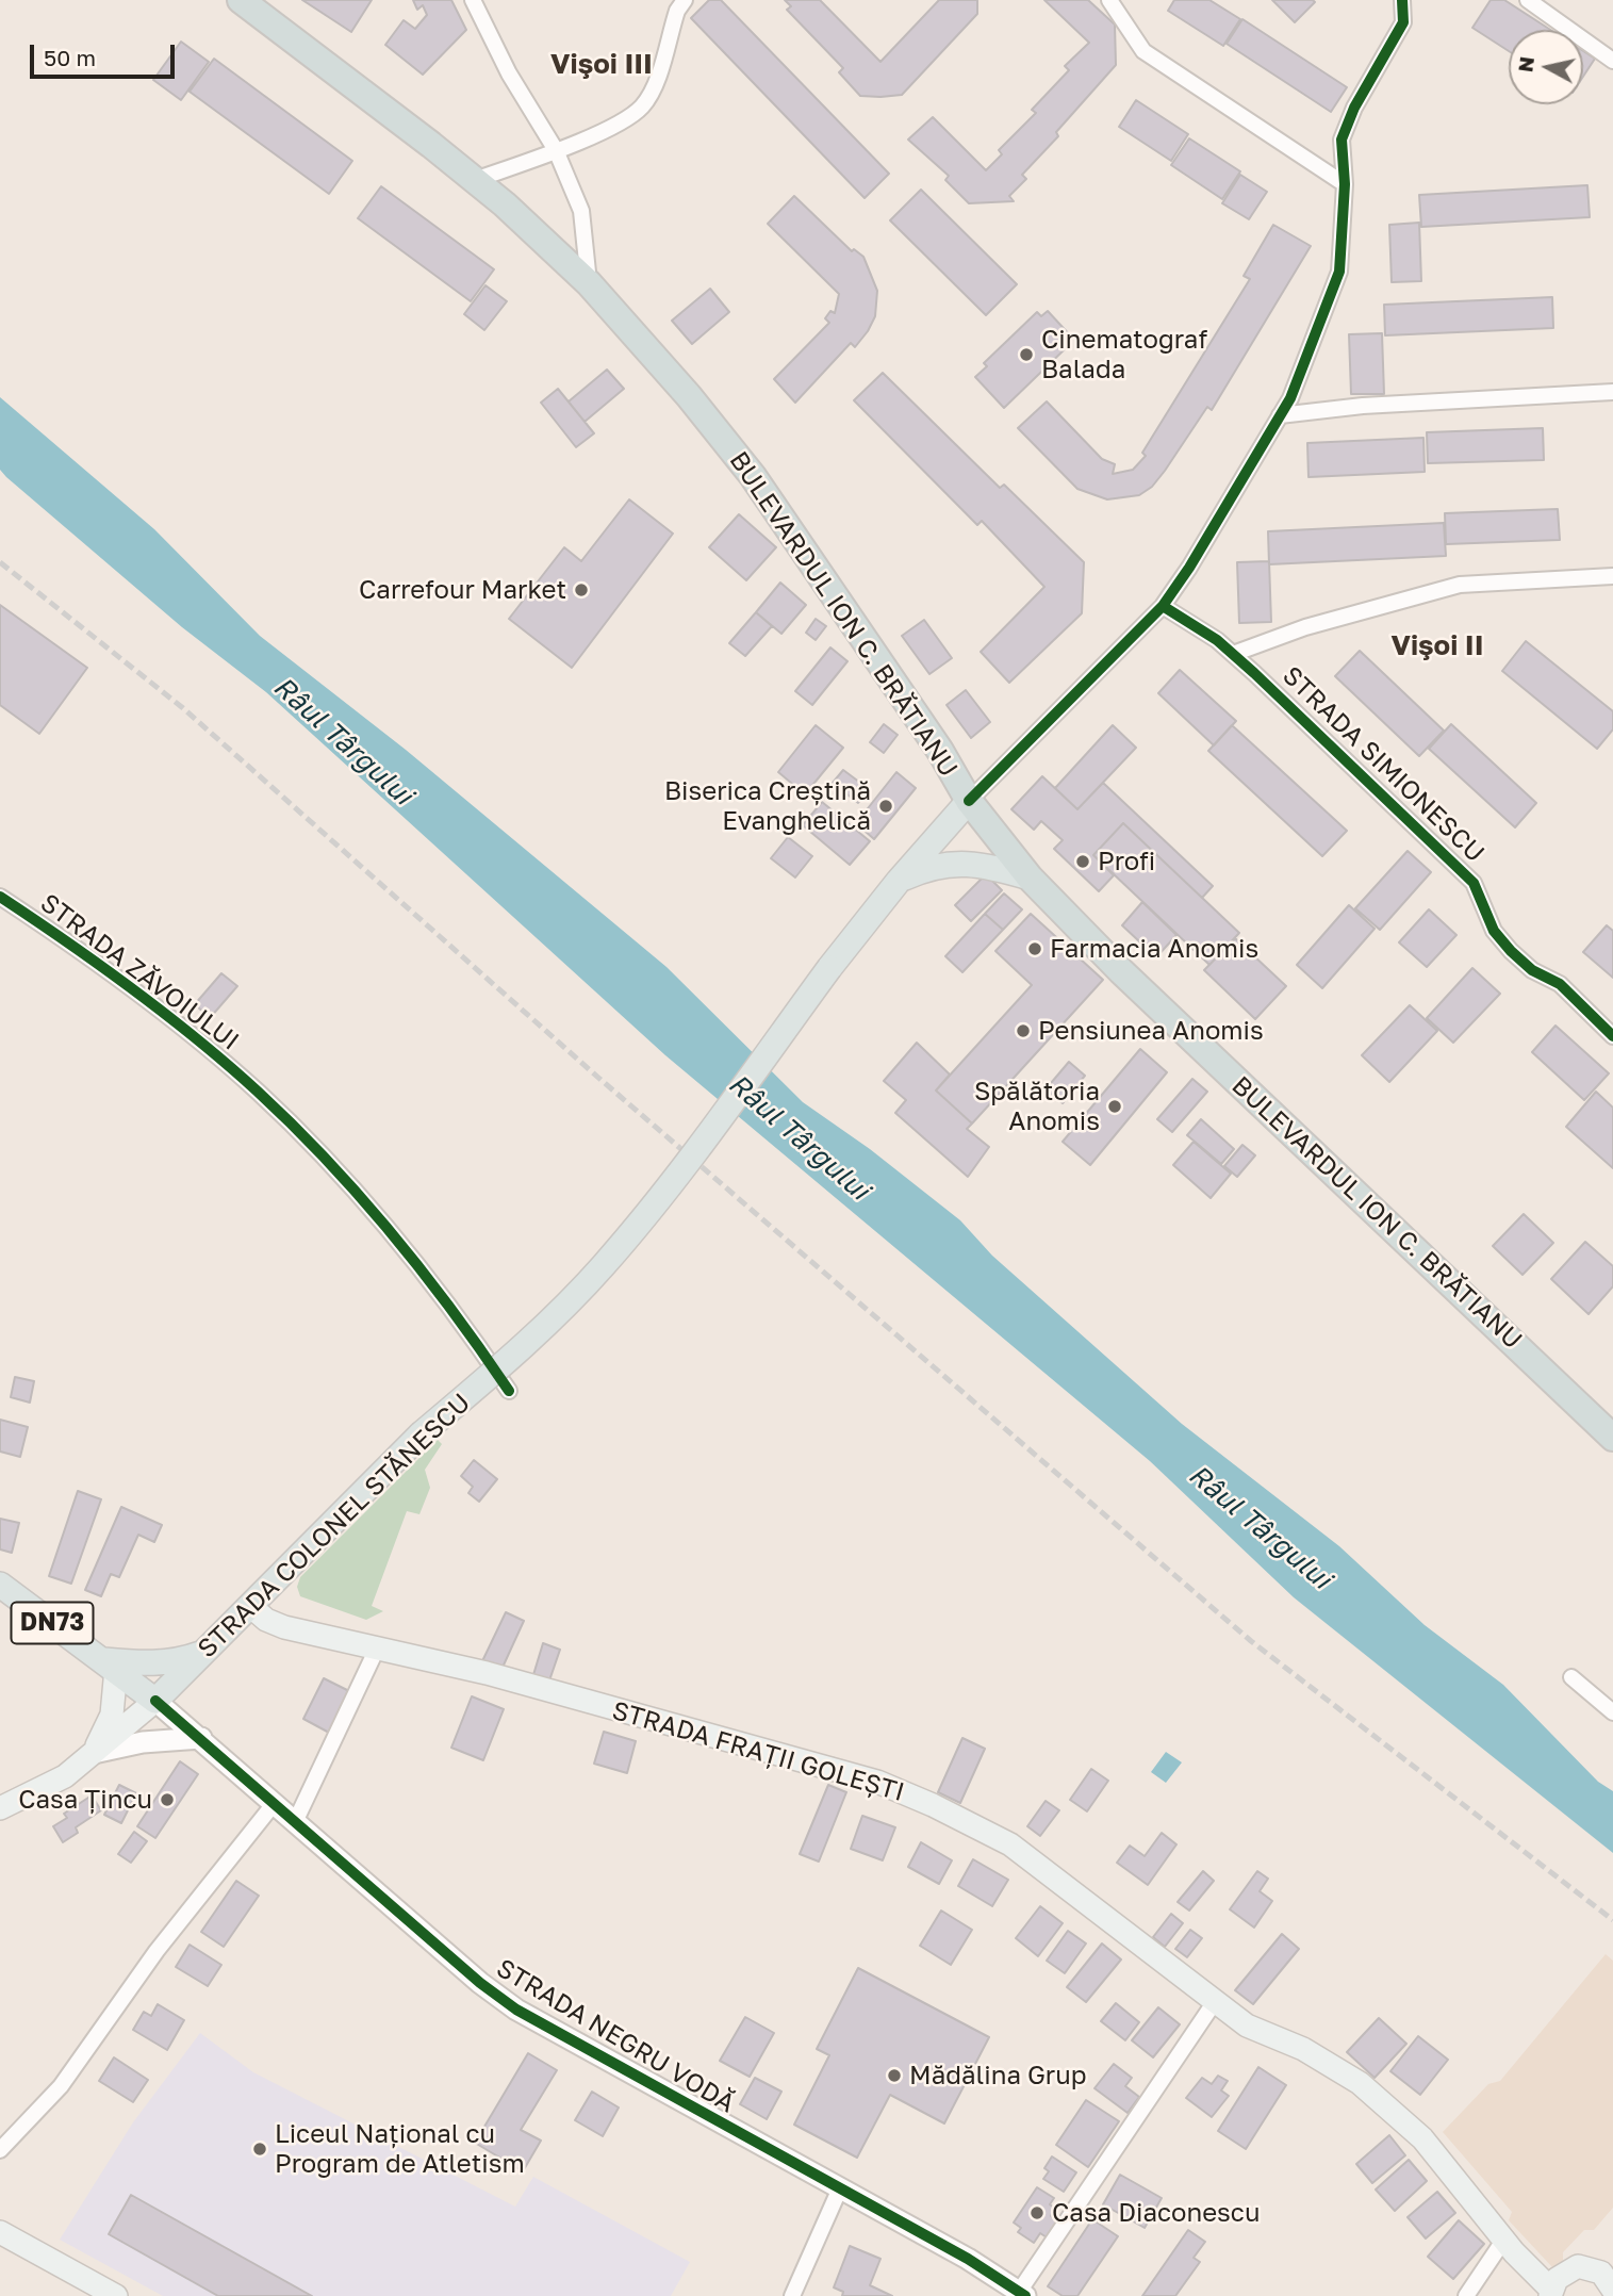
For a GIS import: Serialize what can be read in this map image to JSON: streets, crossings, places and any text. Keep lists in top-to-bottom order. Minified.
{"streets":{"highway":["BULEVARDUL ION C. BRĂTIANU"],"main road":["STRADA COLONEL STĂNESCU","DN73","STRADA FRAȚII GOLEȘTI","STRADA NEGRU VODĂ"],"street":["STRADA SIMIONESCU","STRADA ZĂVOIULUI"]},"crossings":[["BULEVARDUL ION C. BRĂTIANU","STRADA COLONEL STĂNESCU"],["STRADA COLONEL STĂNESCU","STRADA FRAȚII GOLEȘTI"],["STRADA COLONEL STĂNESCU","STRADA NEGRU VODĂ"]],"districts":["Vişoi III","Vişoi II"],"water":["Râul Târgului"],"places":["Cinematograf Balada","Carrefour Market","Biserica Creștină Evanghelică","Profi","Farmacia Anomis","Pensiunea Anomis","Spălătoria Anomis","Casa Țincu","Mădălina Grup","Liceul Național cu Program de Atletism","Casa Diaconescu"],"scale_bar":"50 m","north":"left"}
